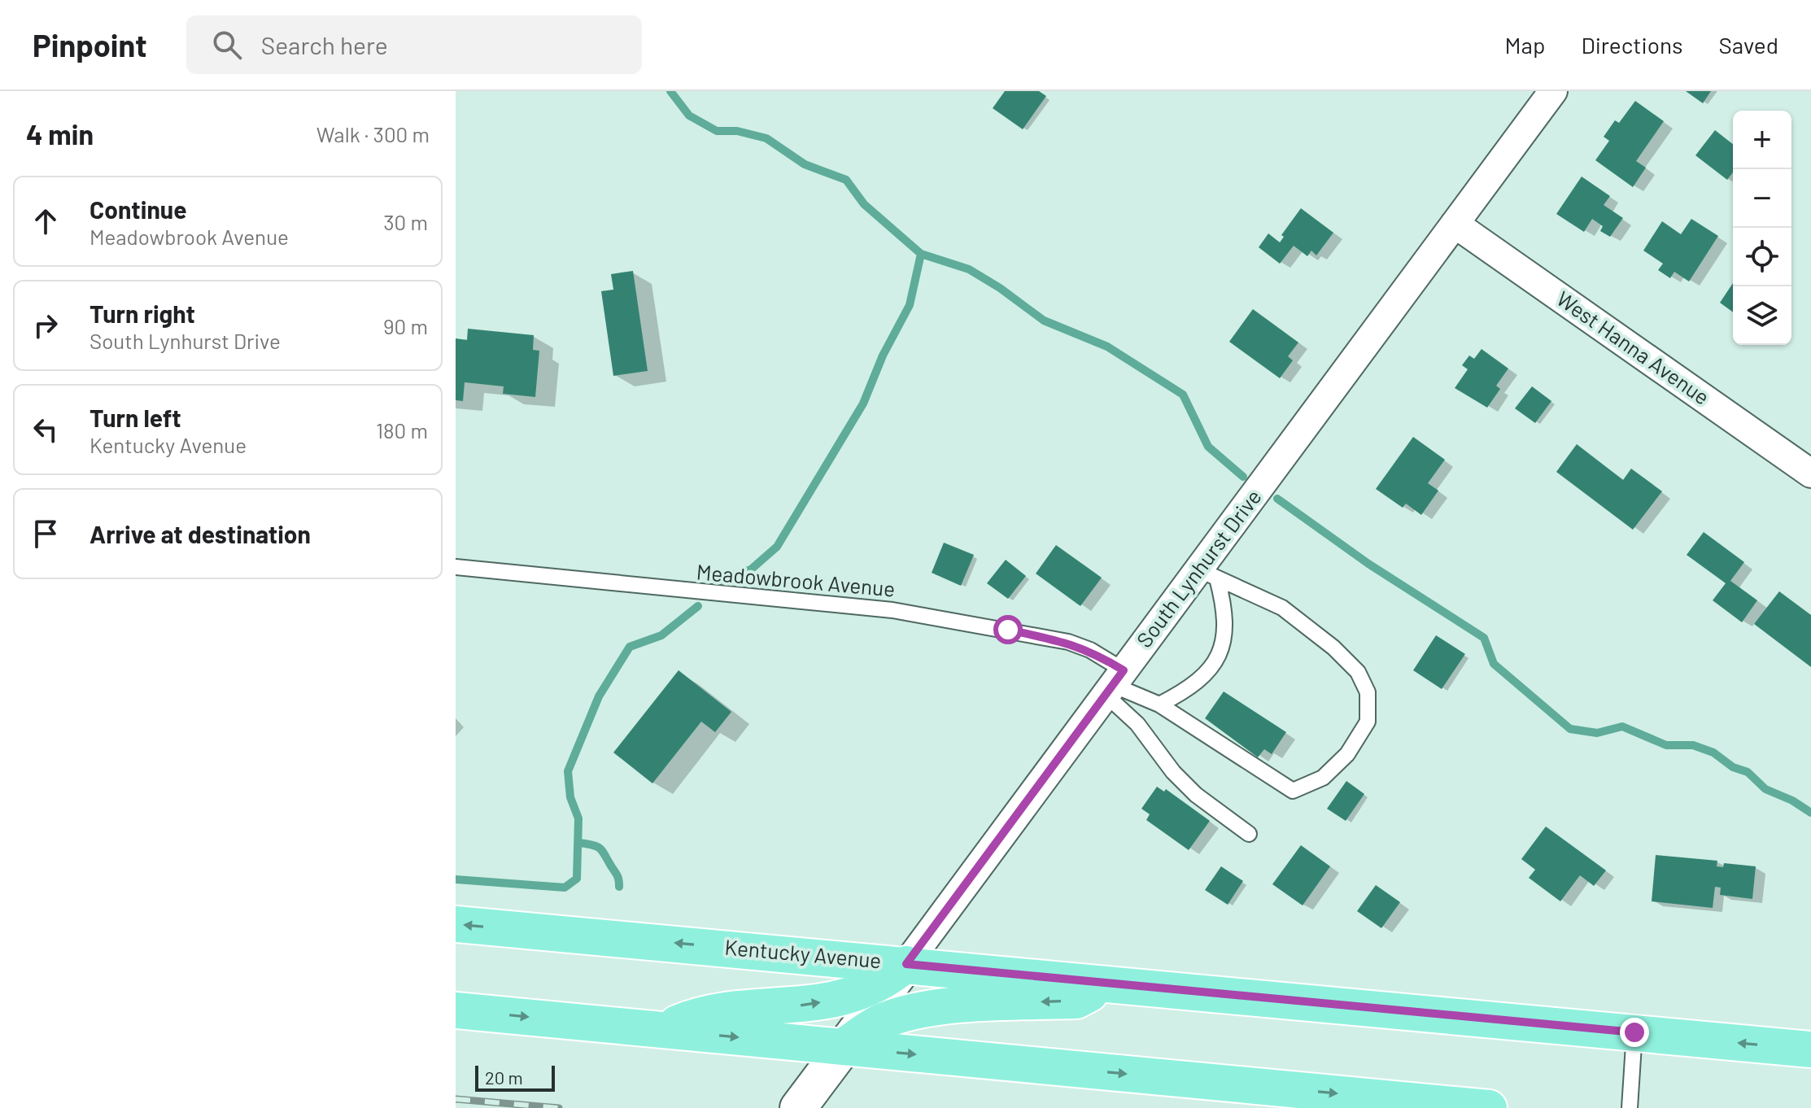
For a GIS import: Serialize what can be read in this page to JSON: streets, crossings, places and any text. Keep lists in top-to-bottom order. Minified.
{"streets":{"main road":["South Lynhurst Drive","Kentucky Avenue"],"street":["West Hanna Avenue"],"lane":["Meadowbrook Avenue"]},"crossings":[["West Hanna Avenue","South Lynhurst Drive"],["South Lynhurst Drive","Meadowbrook Avenue"],["South Lynhurst Drive","Kentucky Avenue"]],"scale_bar":"20 m","page":{"header":"Pinpoint","search":"Search here","nav":["Map","Directions","Saved"],"heading":["4 min","Walk · 300 m"],"map_buttons":["+","−"],"list":[["Continue","Meadowbrook Avenue","30 m"],["Turn right","South Lynhurst Drive","90 m"],["Turn left","Kentucky Avenue","180 m"],"Arrive at destination"],"scale":"20 m"}}
